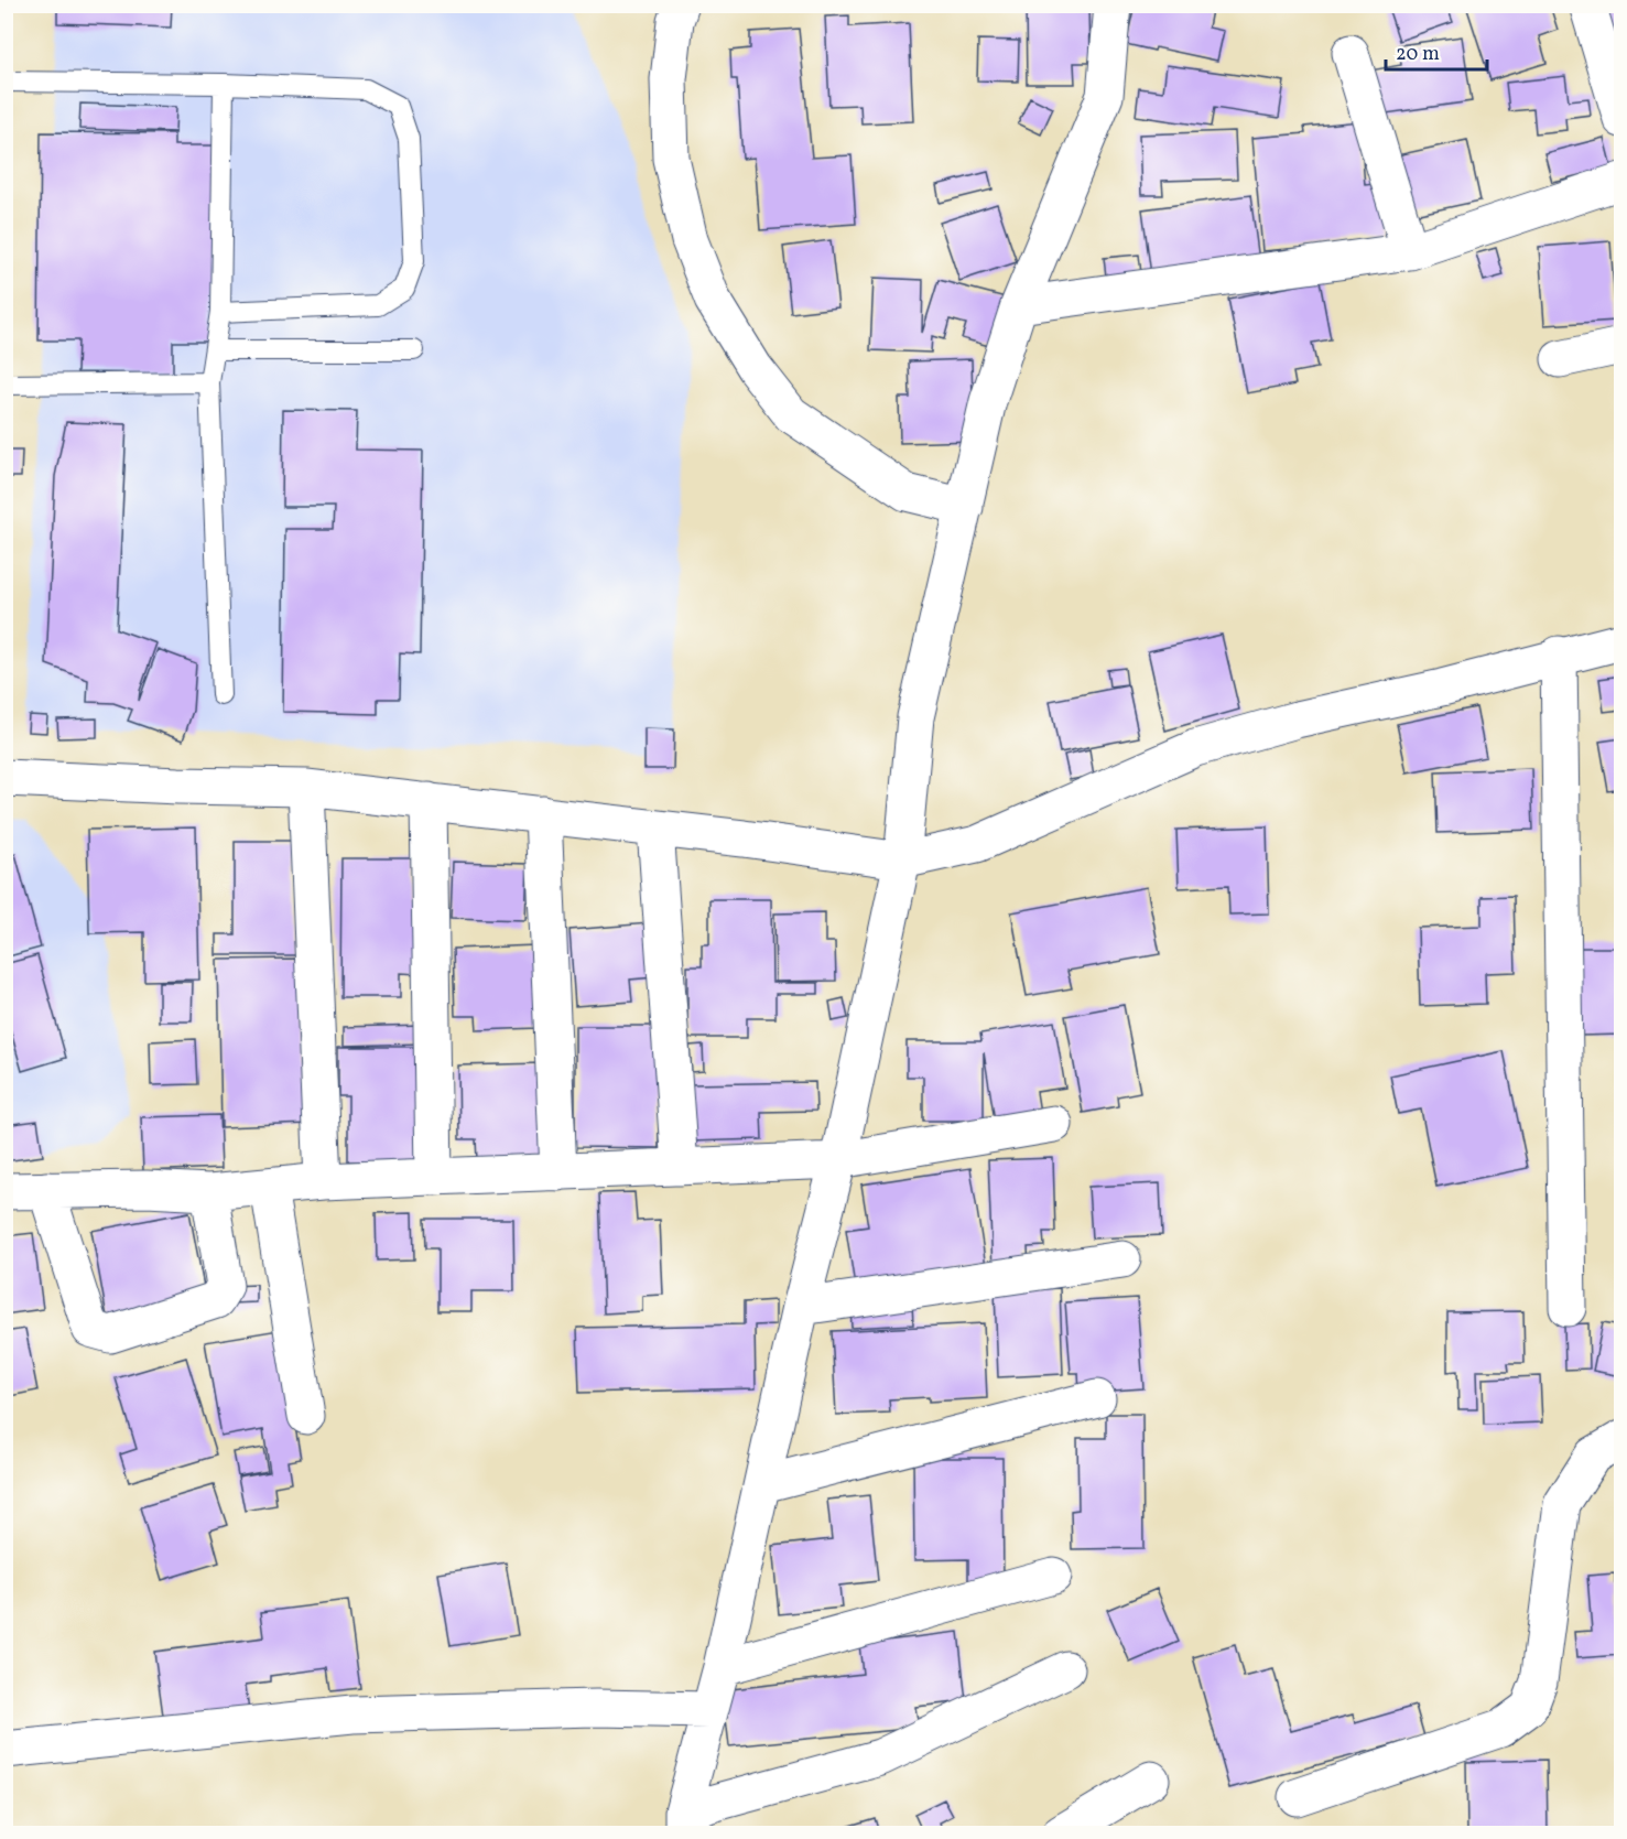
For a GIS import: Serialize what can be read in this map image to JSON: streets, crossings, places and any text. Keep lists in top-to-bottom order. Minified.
{"scale_bar":"20 m"}
